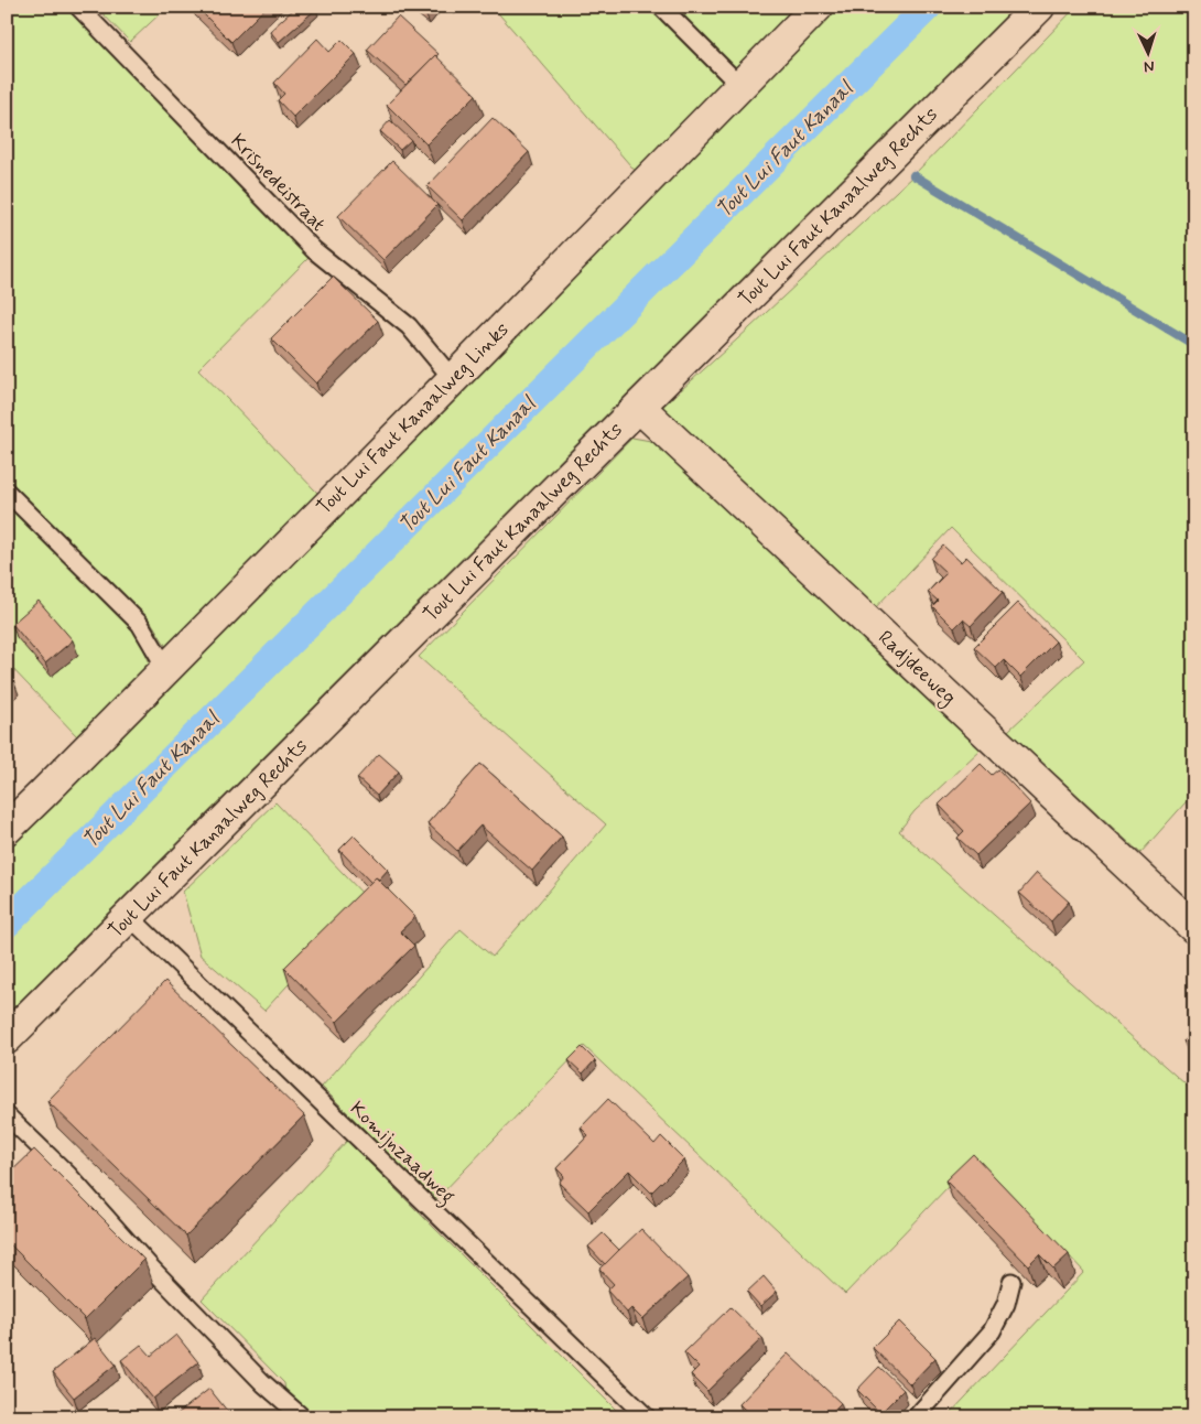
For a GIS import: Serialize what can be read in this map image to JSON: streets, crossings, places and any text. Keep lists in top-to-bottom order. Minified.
{"streets":{"street":["Tout Lui Faut Kanaalweg Rechts","Tout Lui Faut Kanaalweg Links","Radjdeeweg"],"lane":["Krisnedeistraat","Komijnzaadweg"]},"crossings":[["Krisnedeistraat","Tout Lui Faut Kanaalweg Links"],["Tout Lui Faut Kanaalweg Rechts","Radjdeeweg"],["Tout Lui Faut Kanaalweg Rechts","Komijnzaadweg"]],"water":["Tout Lui Faut Kanaal"],"north":"bottom"}
